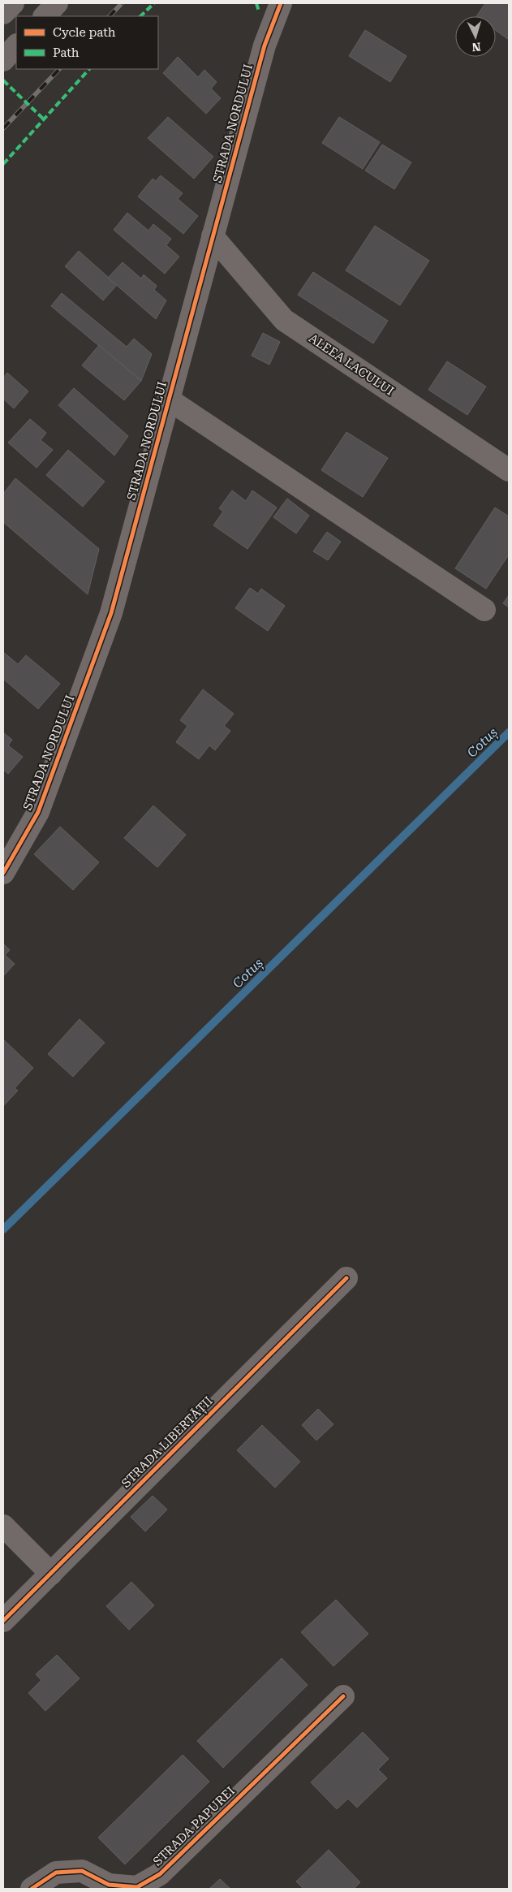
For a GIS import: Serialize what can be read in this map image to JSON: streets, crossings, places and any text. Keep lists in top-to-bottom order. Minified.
{"streets":{"street":["STRADA NORDULUI","ALEEA LACULUI","STRADA LIBERTĂȚII","STRADA PAPUREI"]},"crossings":[["STRADA NORDULUI","ALEEA LACULUI"]],"water":["Cotuș"],"legend":["Cycle path","Path"],"north":"bottom"}
